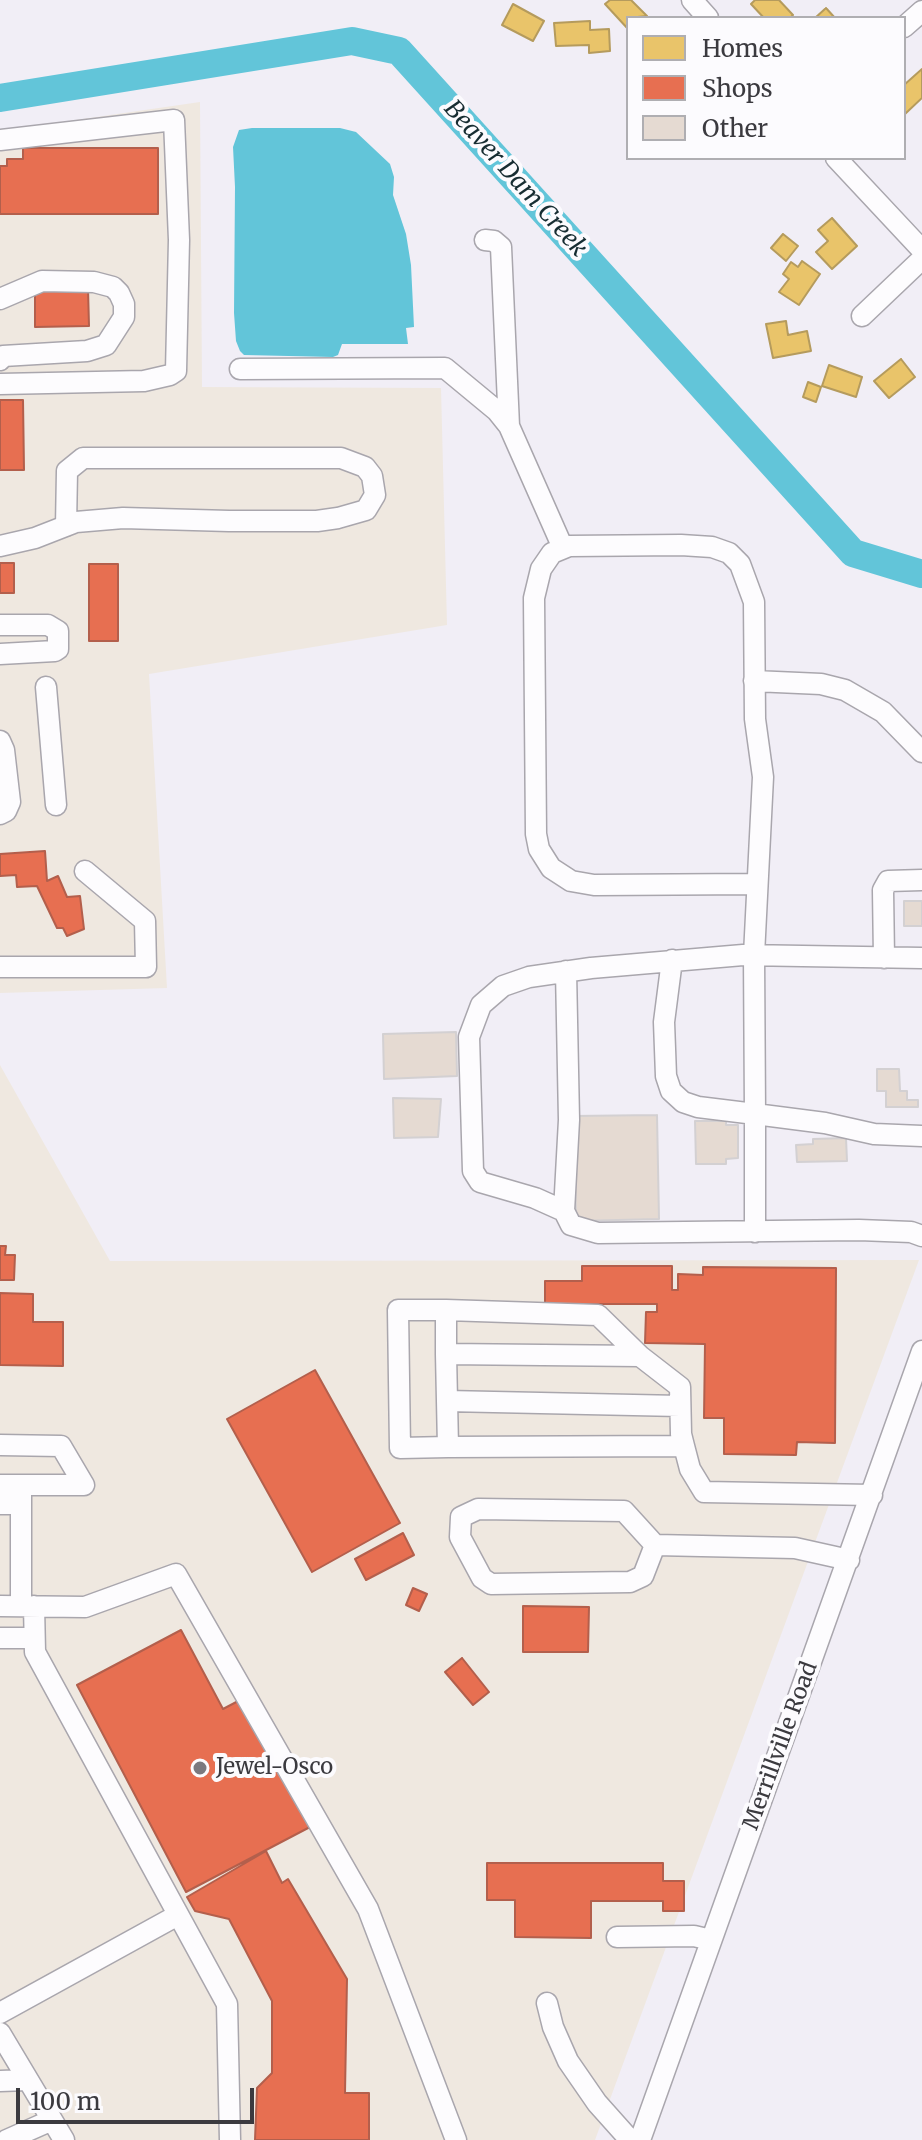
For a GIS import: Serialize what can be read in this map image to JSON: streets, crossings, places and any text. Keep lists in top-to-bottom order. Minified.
{"streets":{"street":["Merrillville Road"]},"water":["Beaver Dam Creek"],"places":["Jewel-Osco"],"legend":["Homes","Shops","Other"],"scale_bar":"100 m"}
